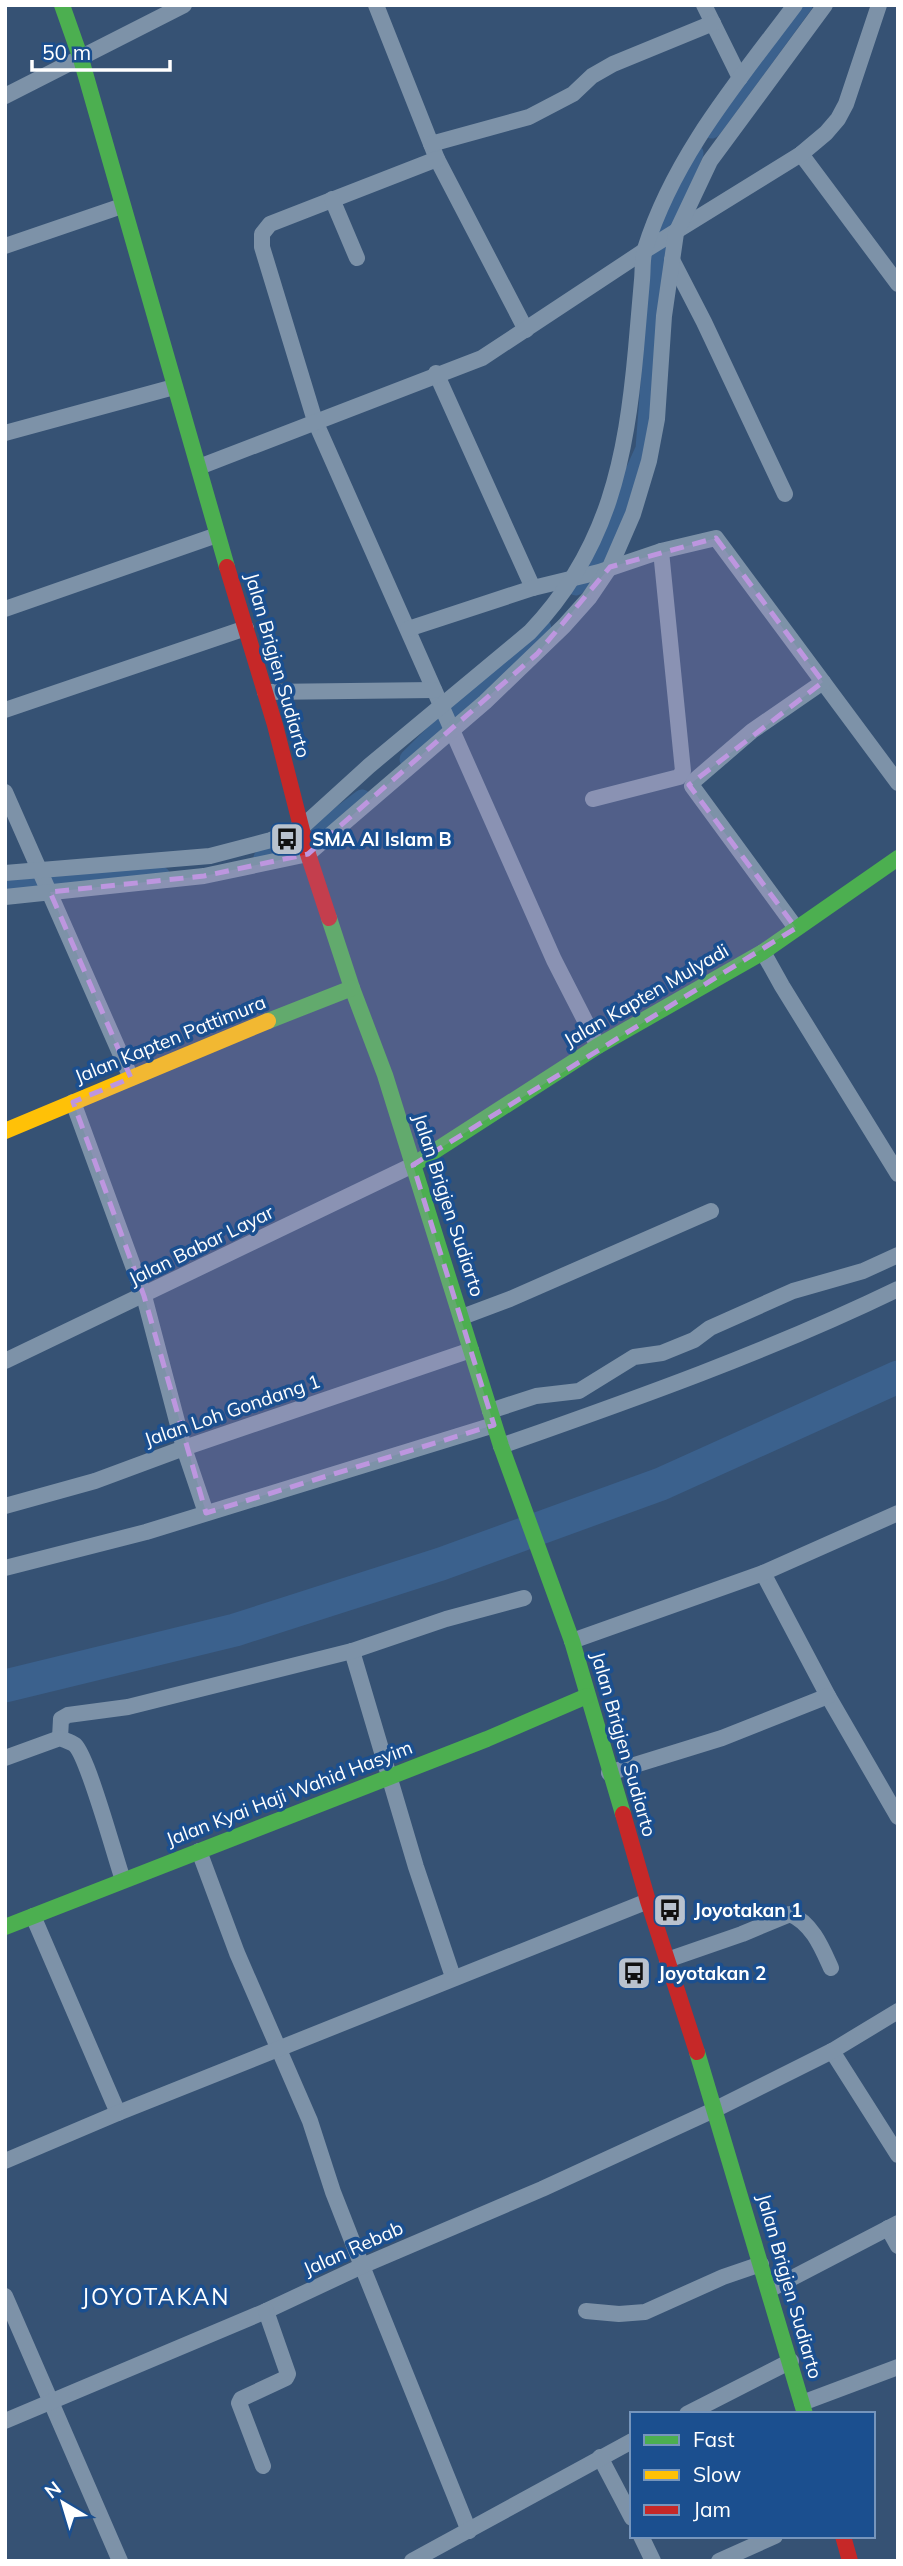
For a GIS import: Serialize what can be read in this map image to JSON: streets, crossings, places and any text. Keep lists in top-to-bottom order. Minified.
{"streets":{"main road":["Jalan Brigjen Sudiarto","Jalan Kapten Mulyadi","Jalan Kapten Pattimura","Jalan Kyai Haji Wahid Hasyim"],"street":["Jalan Babar Layar","Jalan Loh Gondang 1","Jalan Rebab"]},"crossings":[["Jalan Brigjen Sudiarto","Jalan Kapten Mulyadi"],["Jalan Brigjen Sudiarto","Jalan Kapten Pattimura"],["Jalan Brigjen Sudiarto","Jalan Babar Layar"],["Jalan Brigjen Sudiarto","Jalan Loh Gondang 1"],["Jalan Brigjen Sudiarto","Jalan Kyai Haji Wahid Hasyim"],["Jalan Brigjen Sudiarto","Jalan Rebab"],["Jalan Kapten Mulyadi","Jalan Babar Layar"]],"districts":["JOYOTAKAN"],"places":{"bus stop":["SMA Al Islam B","Joyotakan 1","Joyotakan 2"]},"legend":["Fast","Slow","Jam"],"scale_bar":"50 m","north":"top left"}
